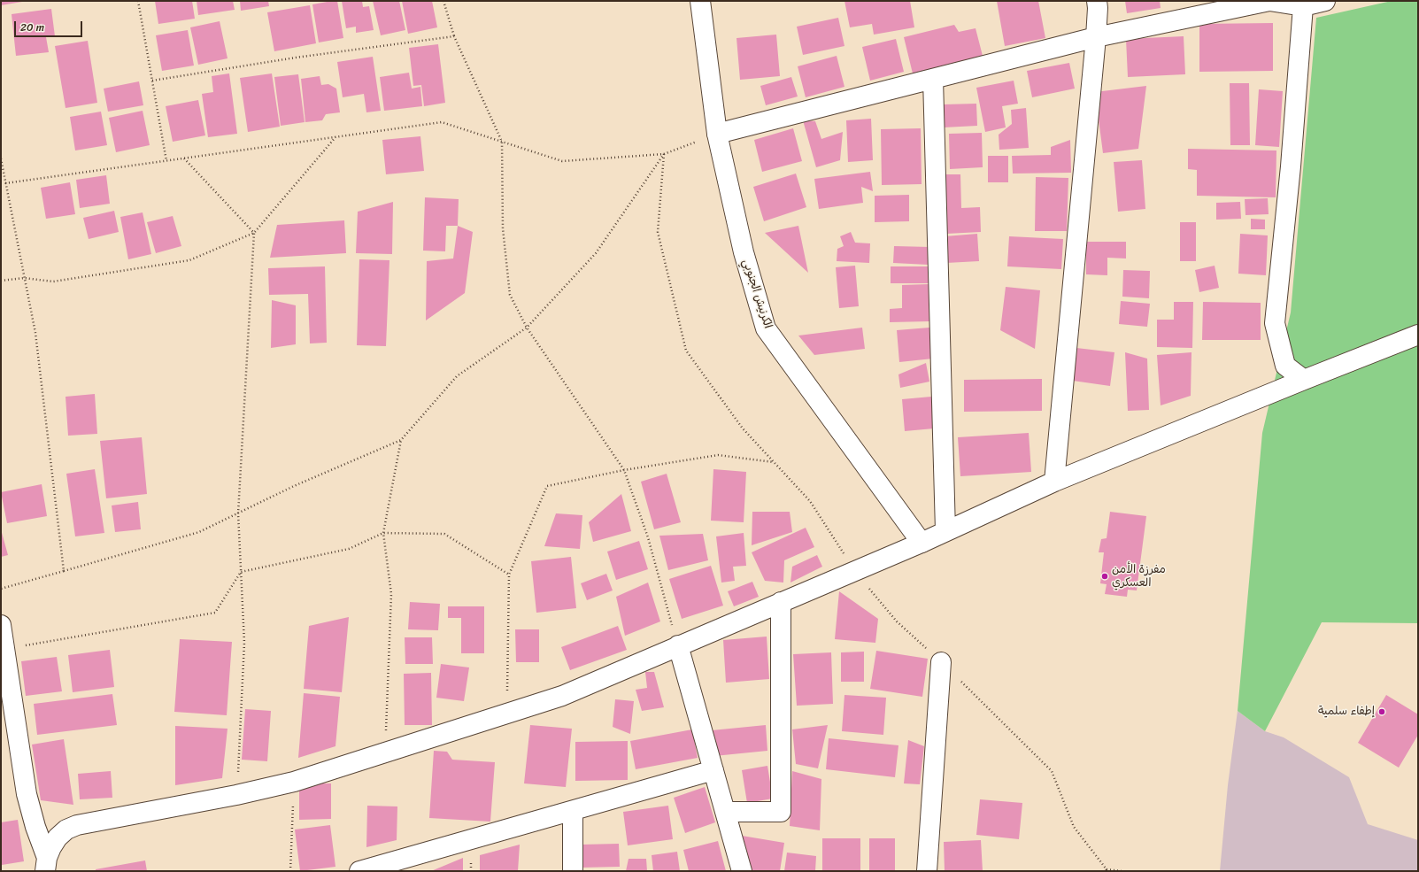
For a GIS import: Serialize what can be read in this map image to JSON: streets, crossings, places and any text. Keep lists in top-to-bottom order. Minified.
{"streets":{"street":["الكرنيش الجنوبي"]},"places":["مفرزة الأمن العسكري","إطفاء سلمية"],"scale_bar":"20 m"}
